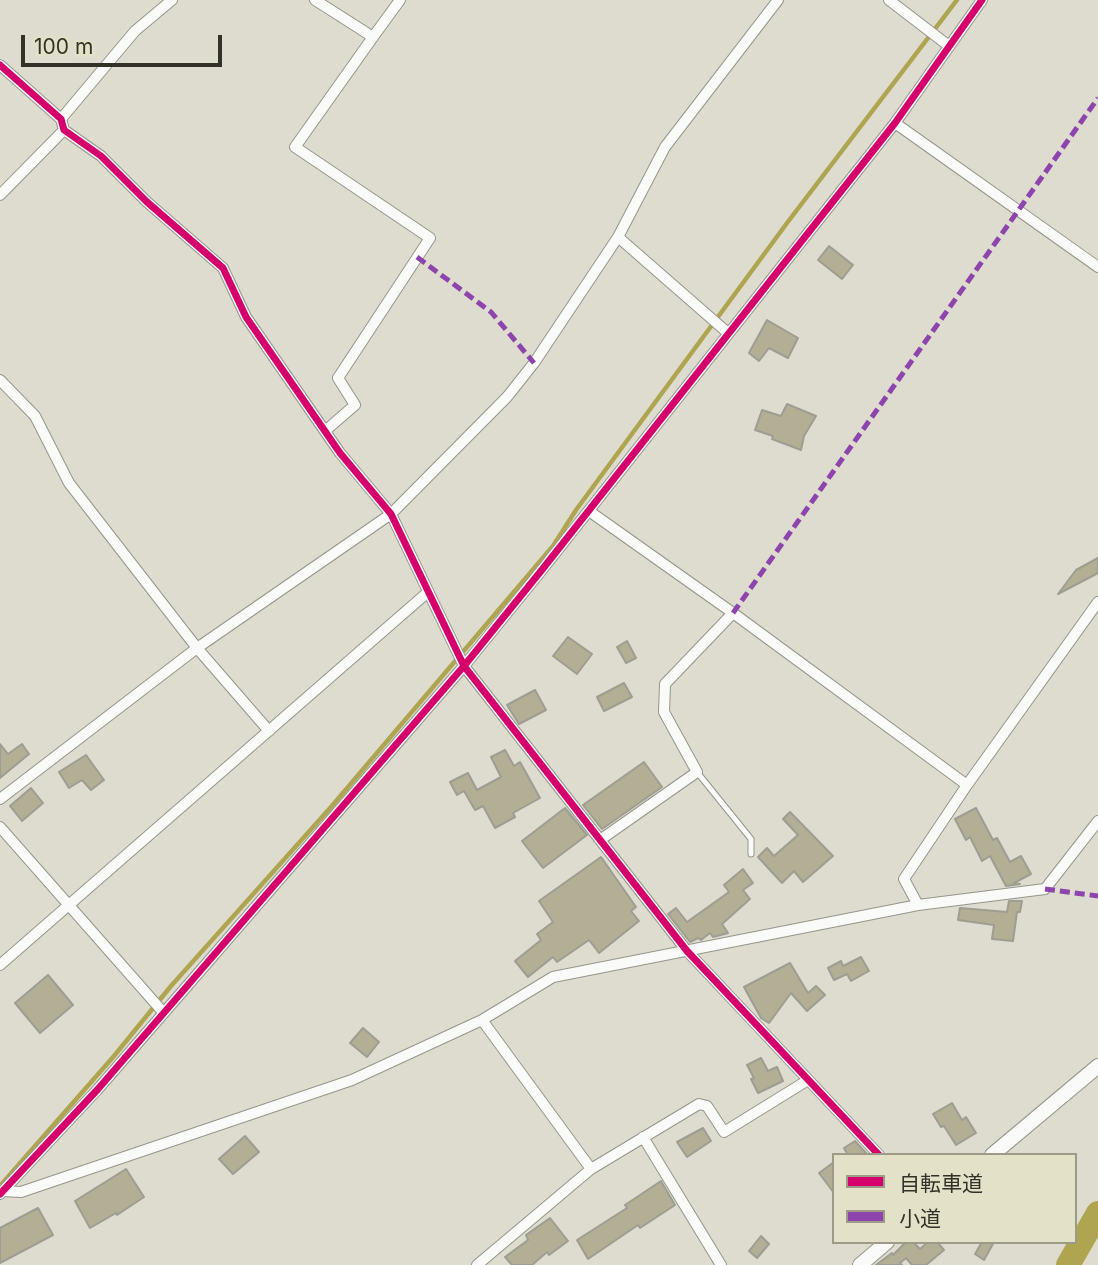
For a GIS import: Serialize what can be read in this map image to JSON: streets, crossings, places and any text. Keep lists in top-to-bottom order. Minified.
{"legend":["自転車道","小道"],"scale_bar":"100 m"}
